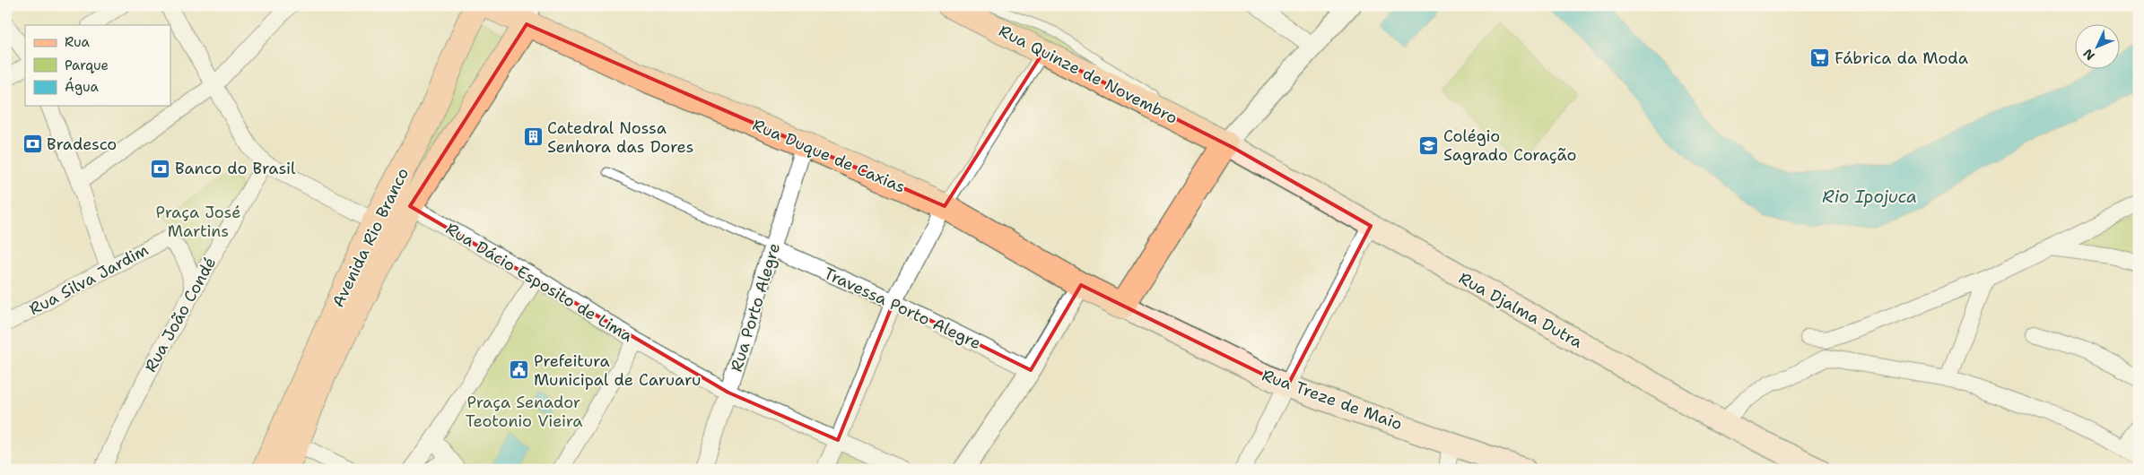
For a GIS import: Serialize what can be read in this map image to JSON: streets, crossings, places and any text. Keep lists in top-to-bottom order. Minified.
{"streets":{"main road":["Rua Quinze de Novembro","Rua Duque de Caxias","Avenida Rio Branco","Rua Djalma Dutra","Rua Treze de Maio"],"street":["Rua Silva Jardim","Rua Dácio Esposito de Lima","Rua Porto Alegre","Travessa Porto Alegre","Rua João Condé"]},"crossings":[["Rua Quinze de Novembro","Rua Djalma Dutra"],["Rua Duque de Caxias","Avenida Rio Branco"],["Rua Duque de Caxias","Rua Porto Alegre"],["Rua Duque de Caxias","Rua Treze de Maio"],["Avenida Rio Branco","Rua Dácio Esposito de Lima"],["Rua Silva Jardim","Rua João Condé"],["Rua Dácio Esposito de Lima","Rua Porto Alegre"],["Rua Porto Alegre","Travessa Porto Alegre"]],"water":["Rio Ipojuca"],"parks":["Praça José Martins","Praça Senador Teotonio Vieira"],"places":{"supermarket":["Fábrica da Moda"],"building":["Catedral Nossa Senhora das Dores"],"bank":["Bradesco","Banco do Brasil"],"school or university":["Colégio Sagrado Coração"],"public building":["Prefeitura Municipal de Caruaru"]},"legend":["Rua","Parque","Água"],"north":"bottom left"}
